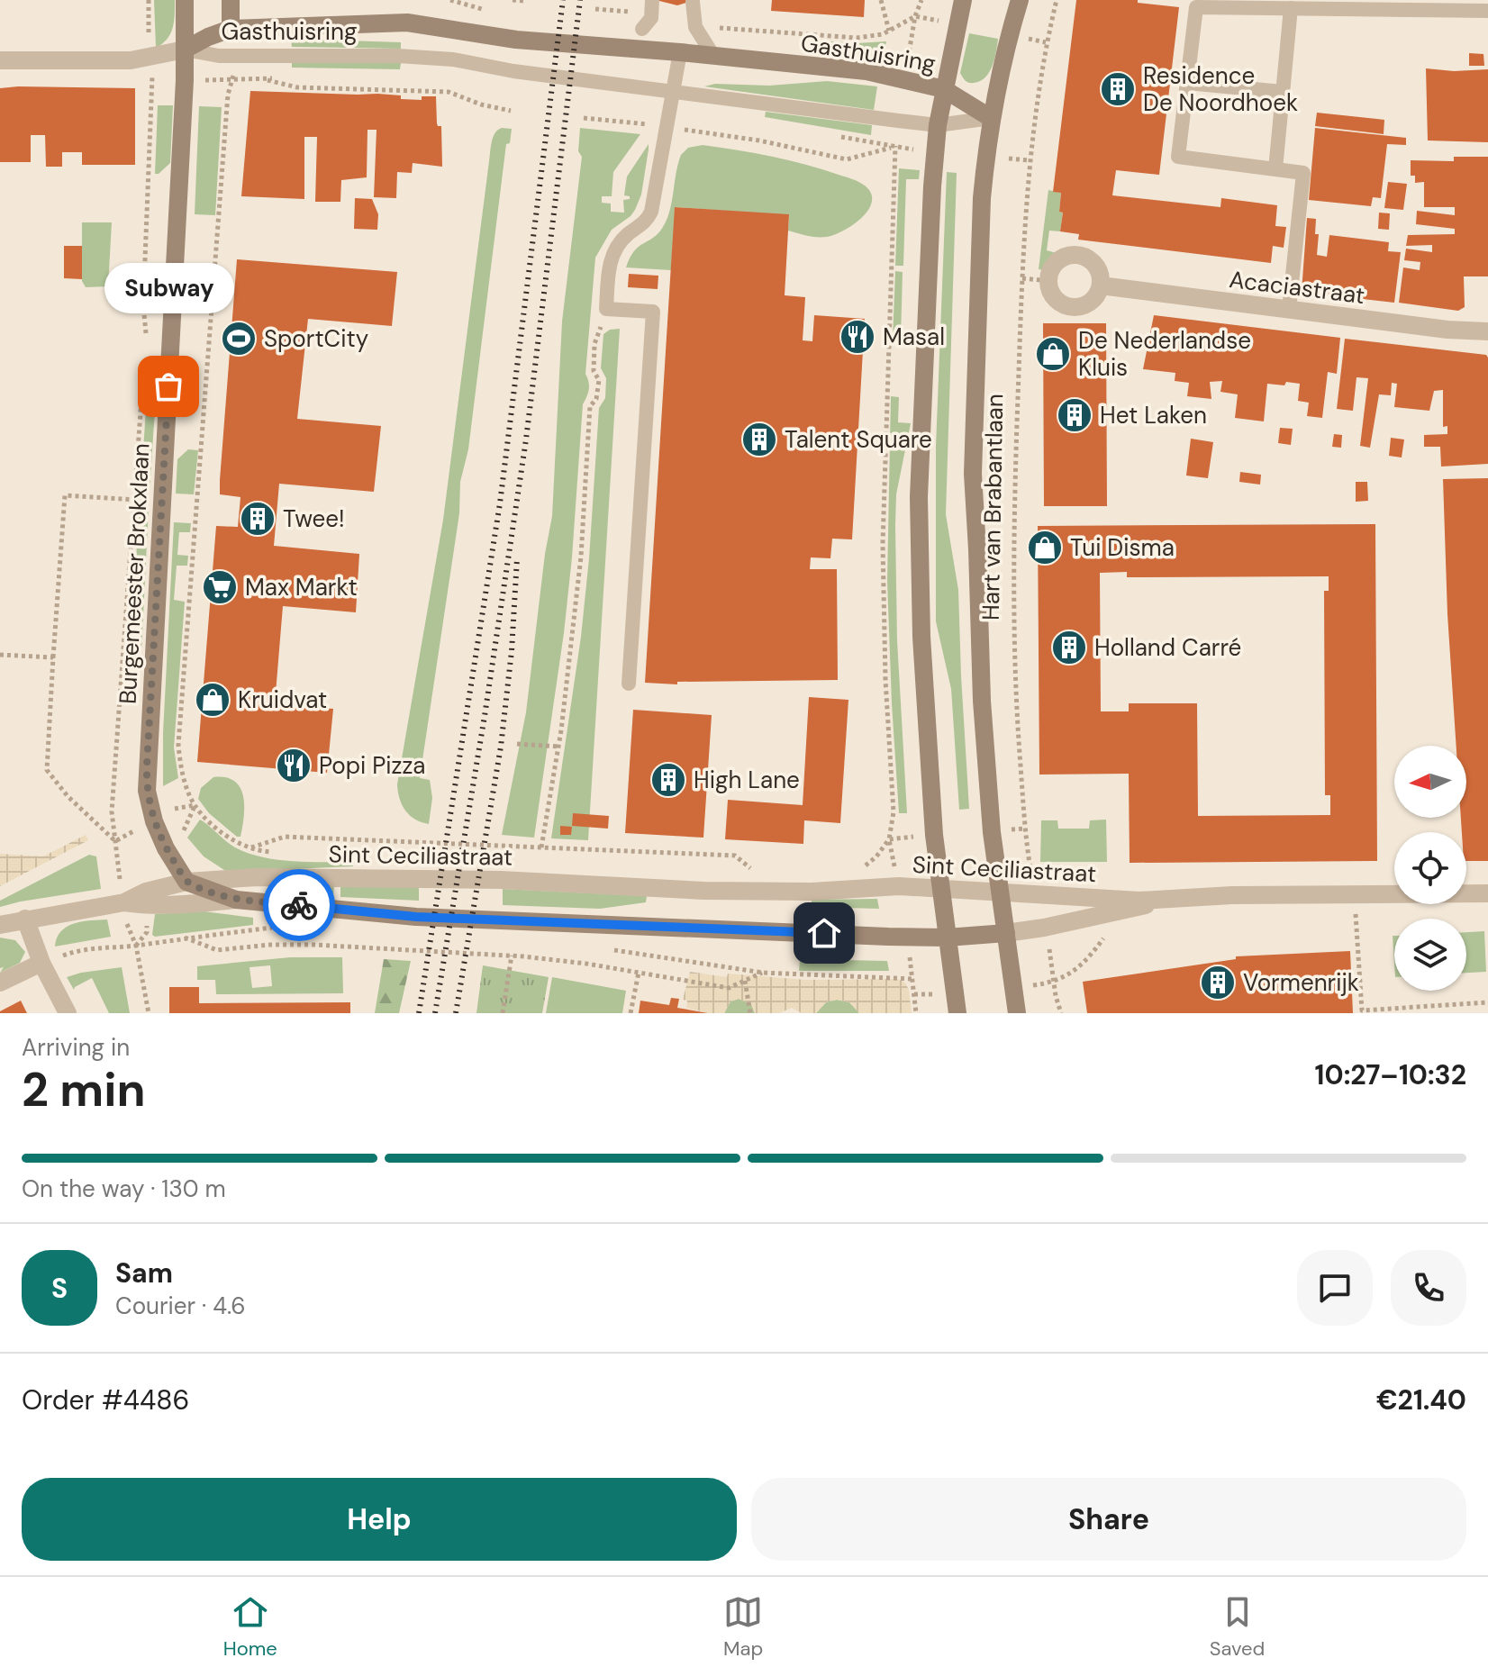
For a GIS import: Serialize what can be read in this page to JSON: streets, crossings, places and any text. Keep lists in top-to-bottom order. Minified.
{"streets":{"street":["Gasthuisring","Acaciastraat","Hart van Brabantlaan","Burgemeester Brokxlaan","Sint Ceciliastraat"]},"crossings":[["Gasthuisring","Hart van Brabantlaan"],["Gasthuisring","Burgemeester Brokxlaan"],["Hart van Brabantlaan","Sint Ceciliastraat"],["Burgemeester Brokxlaan","Sint Ceciliastraat"]],"places":{"building":["Residence De Noordhoek","Het Laken","Talent Square","Twee!","Holland Carré","High Lane","Vormenrijk"],"restaurant":["Masal","Popi Pizza"],"sports":["SportCity"],"shop":["De Nederlandse Kluis","Tui Disma","Kruidvat"],"other":["Subway"],"supermarket":["Max Markt"]},"north":"left","page":{"bubble":"Subway","heading":["2 min","Arriving in","10:27–10:32"],"panel":["Sam","Courier · 4.6","Order #4486","€21.40"],"bar":"On the way · 130 m","round":"S","buttons":["Help","Share"],"tabs":["Home","Map","Saved"]}}
